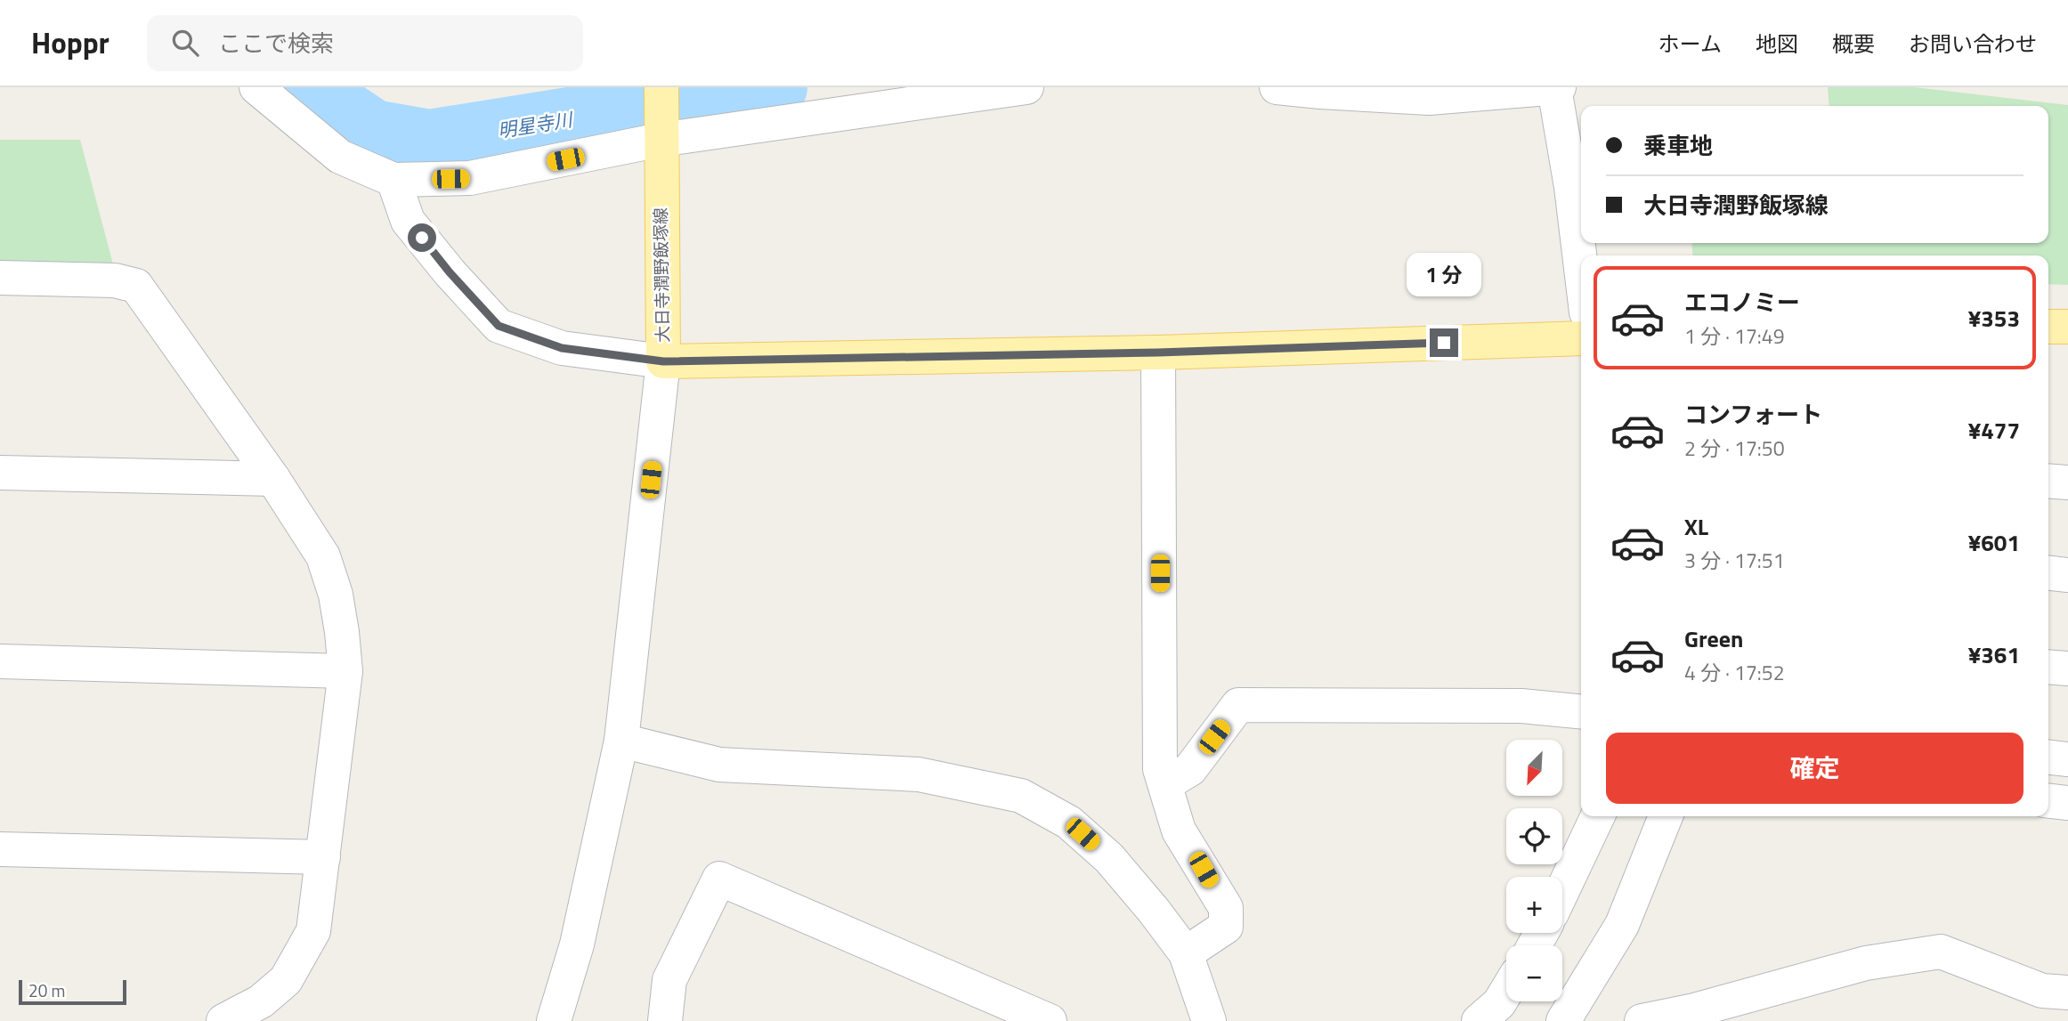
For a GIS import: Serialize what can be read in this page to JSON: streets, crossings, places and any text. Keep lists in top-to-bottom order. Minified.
{"streets":{"main road":["大日寺潤野飯塚線"]},"water":["明星寺川"],"scale_bar":"20 m","north":"bottom left","page":{"header":"Hoppr","search":"ここで検索","nav":["ホーム","地図","概要","お問い合わせ"],"banner":["乗車地","大日寺潤野飯塚線"],"bubble":"1 分","list":[{"name":"エコノミー","note":"1 分 · 17:49","value":"¥353"},{"name":"コンフォート","note":"2 分 · 17:50","value":"¥477"},{"name":"XL","note":"3 分 · 17:51","value":"¥601"},{"name":"Green","note":"4 分 · 17:52","value":"¥361"}],"buttons":"確定","map_buttons":["+","−"],"scale":"20 m"}}
